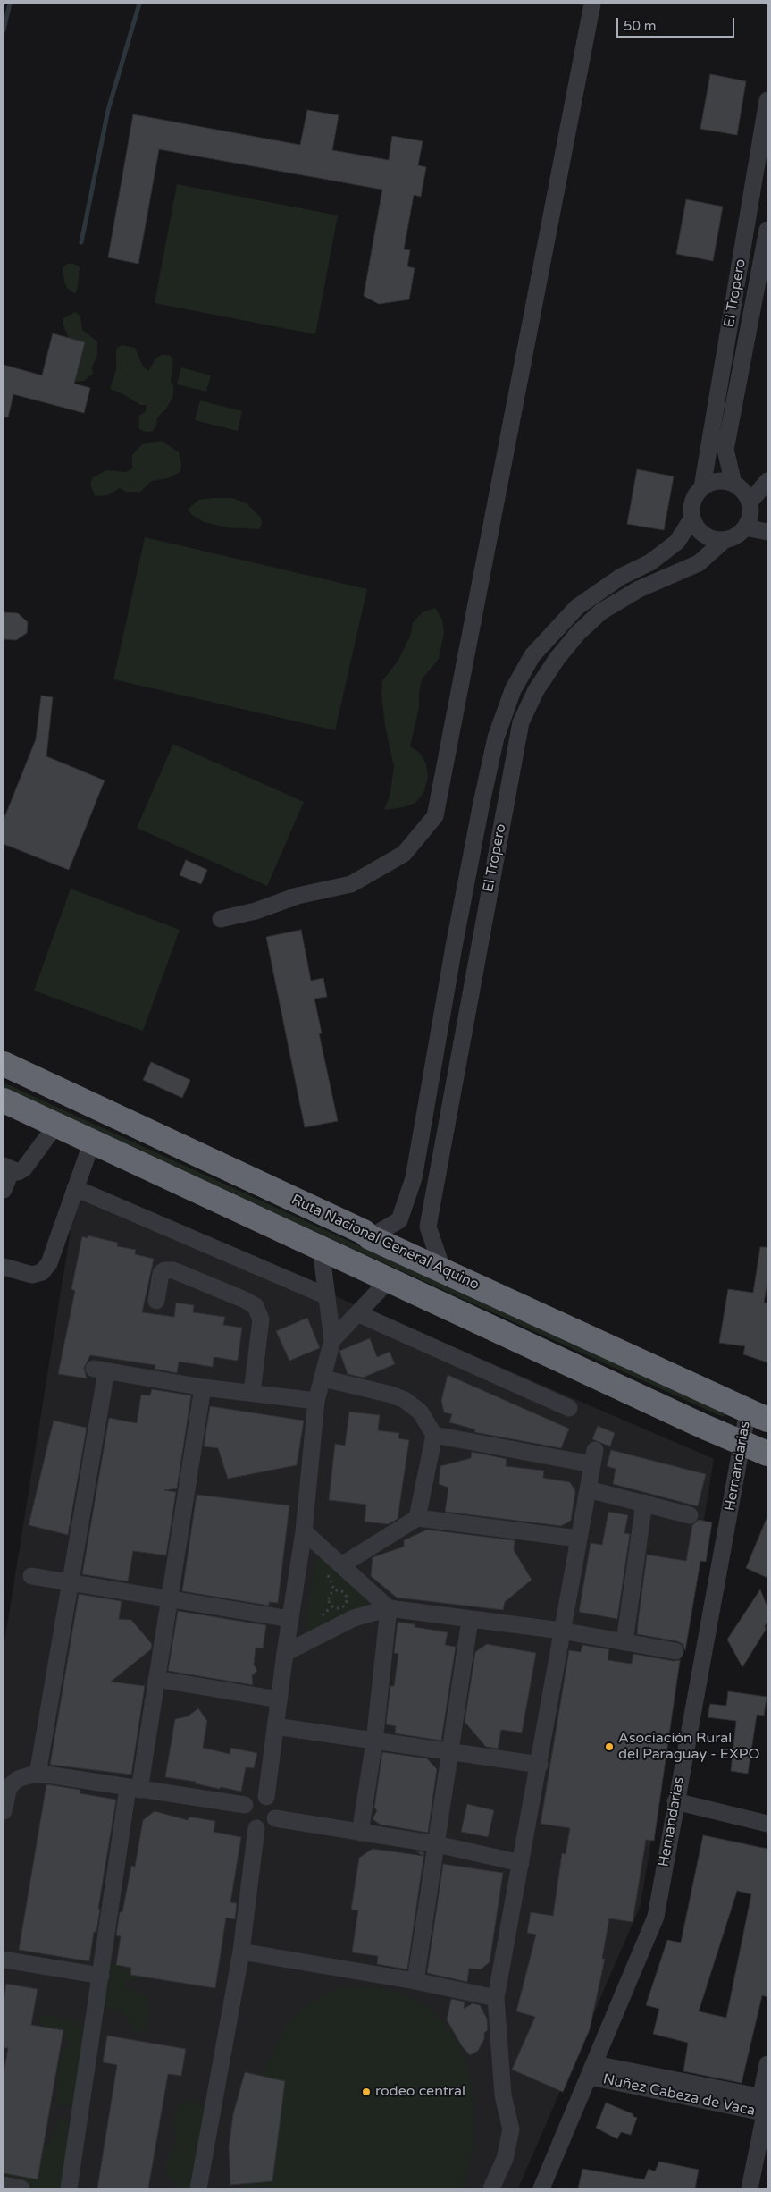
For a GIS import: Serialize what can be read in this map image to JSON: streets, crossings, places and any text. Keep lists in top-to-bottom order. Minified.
{"streets":{"highway":["Ruta Nacional General Aquino"],"street":["El Tropero","Hernandarias","Nuñez Cabeza de Vaca"]},"crossings":[["El Tropero","Ruta Nacional General Aquino"],["Ruta Nacional General Aquino","Hernandarias"],["Hernandarias","Nuñez Cabeza de Vaca"]],"places":["Asociación Rural del Paraguay - EXPO","rodeo central"],"scale_bar":"50 m"}
